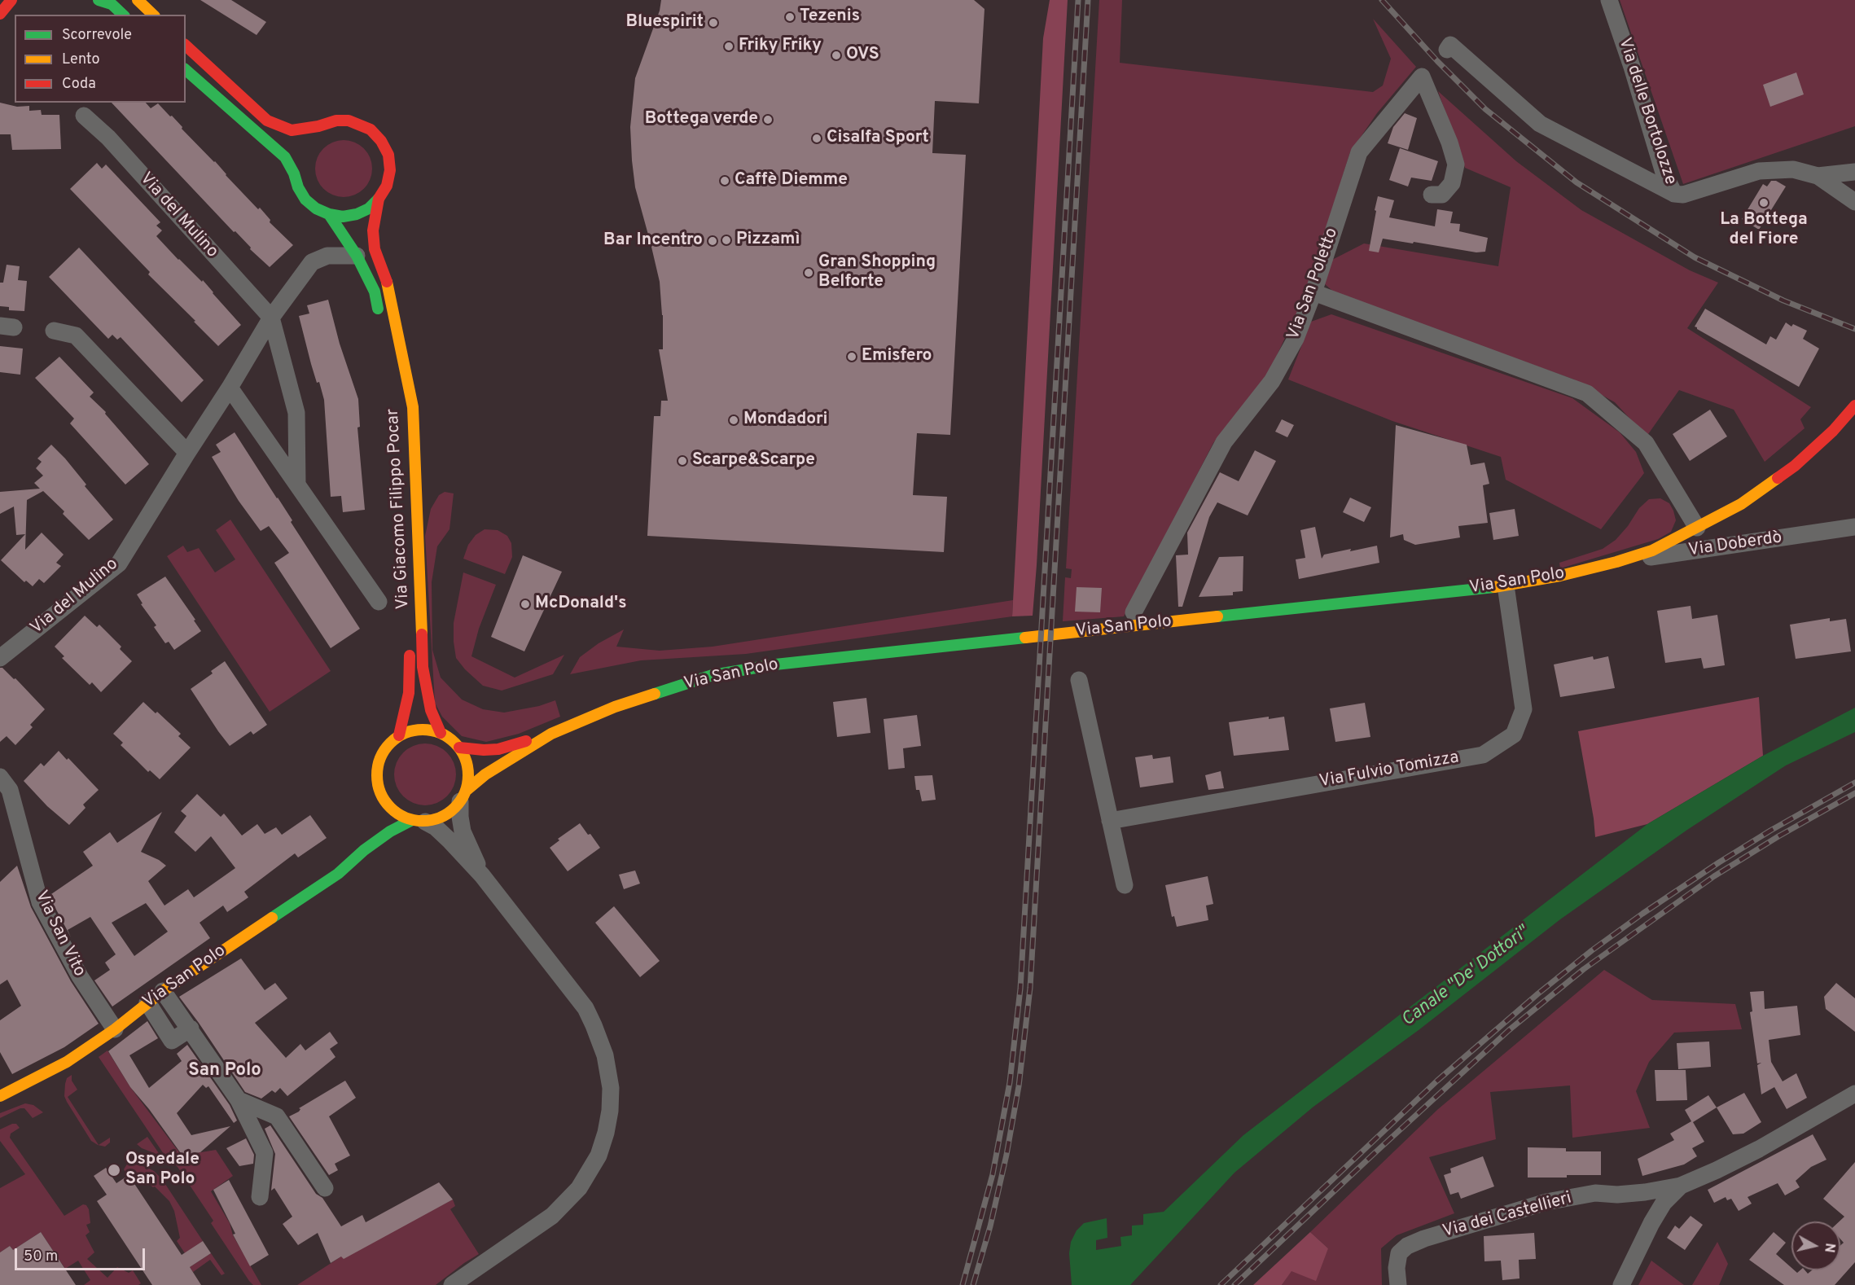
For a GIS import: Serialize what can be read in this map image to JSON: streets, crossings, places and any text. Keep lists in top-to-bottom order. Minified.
{"streets":{"main road":["Via Giacomo Filippo Pocar","Via San Polo"],"street":["Via delle Bortolozze","Via del Mulino","Via San Poletto","Via Doberdò","Via Fulvio Tomizza","Via San Vito","Via dei Castellieri"]},"crossings":[["Via del Mulino","Via Giacomo Filippo Pocar"],["Via Giacomo Filippo Pocar","Via San Polo"],["Via Doberdò","Via San Polo"],["Via San Polo","Via Fulvio Tomizza"],["Via San Polo","Via San Vito"]],"districts":["San Polo"],"water":["Canale \"De' Dottori\""],"places":["Tezenis","Bluespirit","Friky Friky","OVS","Bottega verde","Cisalfa Sport","Caffè Diemme","La Bottega del Fiore","Pizzamì","Bar Incentro","Gran Shopping Belforte","Emisfero","Mondadori","Scarpe&Scarpe","McDonald's","Ospedale San Polo"],"legend":["Scorrevole","Lento","Coda"],"scale_bar":"50 m","north":"right"}
